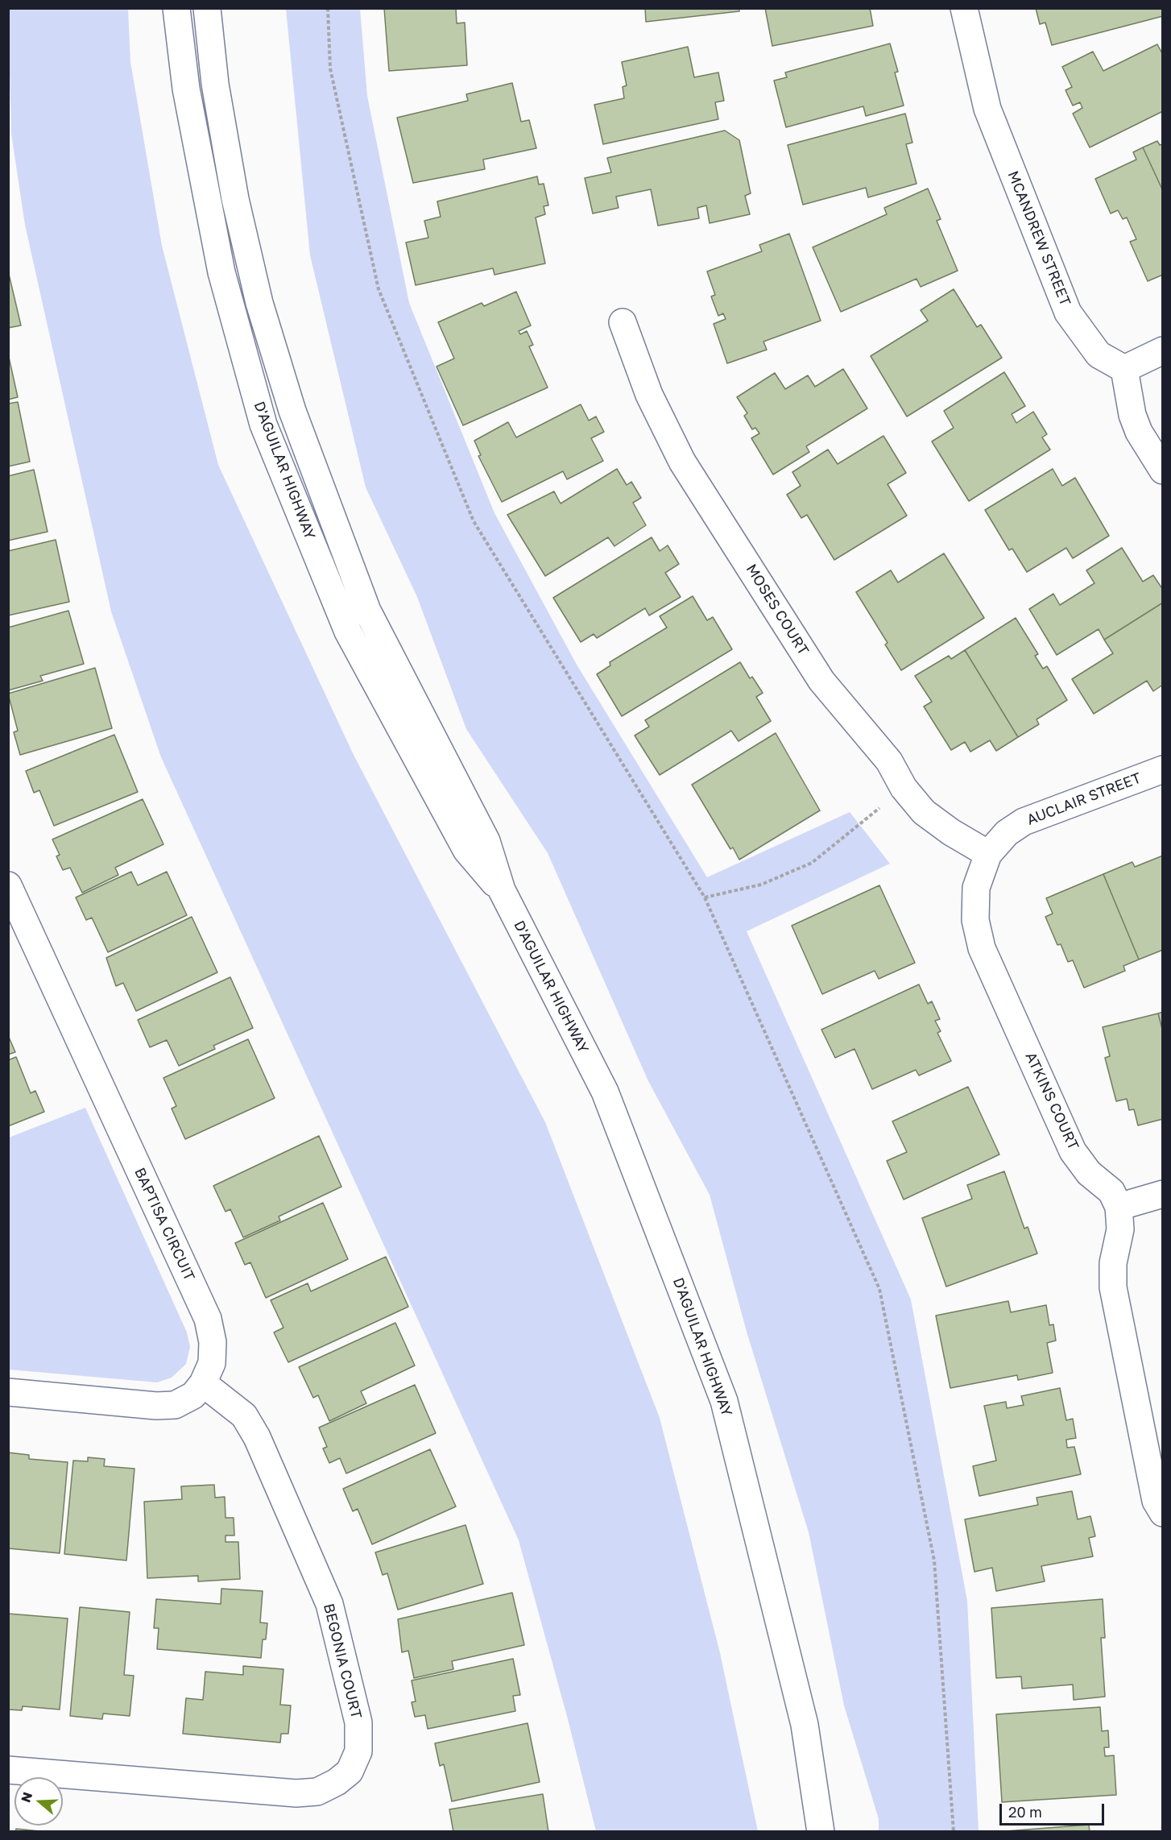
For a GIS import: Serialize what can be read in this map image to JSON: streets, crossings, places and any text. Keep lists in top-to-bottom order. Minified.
{"streets":{"main road":["MCANDREW STREET","D'AGUILAR HIGHWAY","MOSES COURT","AUCLAIR STREET","ATKINS COURT","BAPTISA CIRCUIT","BEGONIA COURT"]},"crossings":[["MOSES COURT","AUCLAIR STREET"],["MOSES COURT","ATKINS COURT"],["AUCLAIR STREET","ATKINS COURT"],["BAPTISA CIRCUIT","BEGONIA COURT"]],"scale_bar":"20 m","north":"left"}
